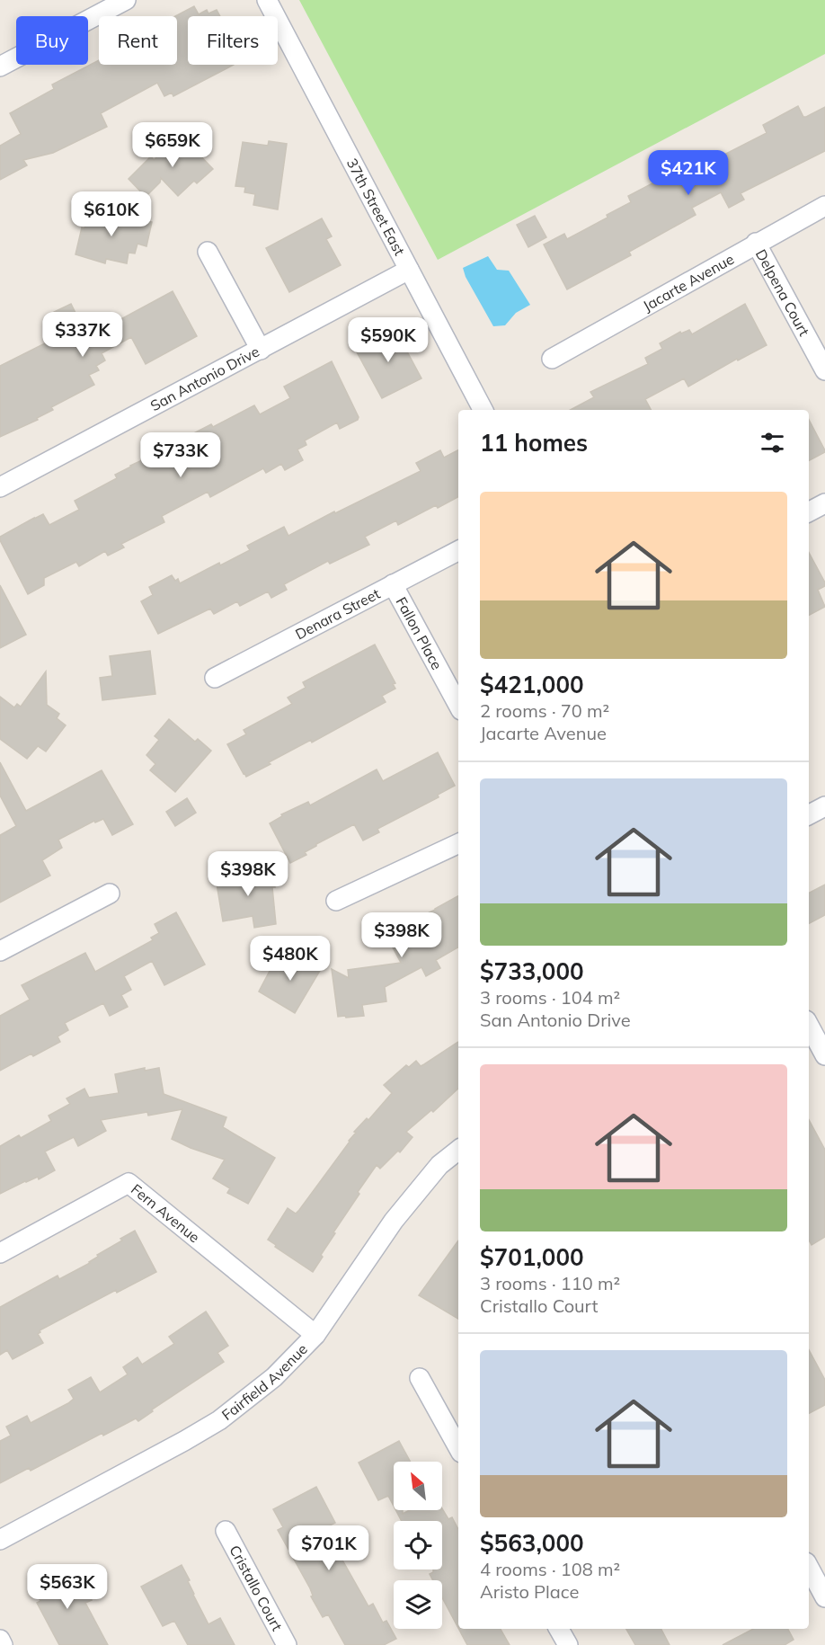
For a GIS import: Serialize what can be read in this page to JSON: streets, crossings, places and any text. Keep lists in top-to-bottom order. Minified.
{"streets":{"street":["37th Street East","Jacarte Avenue","Delpena Court","San Antonio Drive","Denara Street","Fallon Place","Fern Avenue","Fairfield Avenue","Cristallo Court"]},"crossings":[["37th Street East","San Antonio Drive"],["Jacarte Avenue","Delpena Court"],["Denara Street","Fallon Place"],["Fern Avenue","Fairfield Avenue"]],"north":"top left","page":{"chip":["Buy","Rent","Filters"],"price":["$659K","$421K","$610K","$337K","$590K","$733K","$398K","$398K","$480K","$701K","$563K"],"heading":"11 homes","list":[{"name":"$421,000","note":"2 rooms · 70 m² · Jacarte Avenue"},{"name":"$733,000","note":"3 rooms · 104 m² · San Antonio Drive"},{"name":"$701,000","note":"3 rooms · 110 m² · Cristallo Court"},{"name":"$563,000","note":"4 rooms · 108 m² · Aristo Place"}]}}
